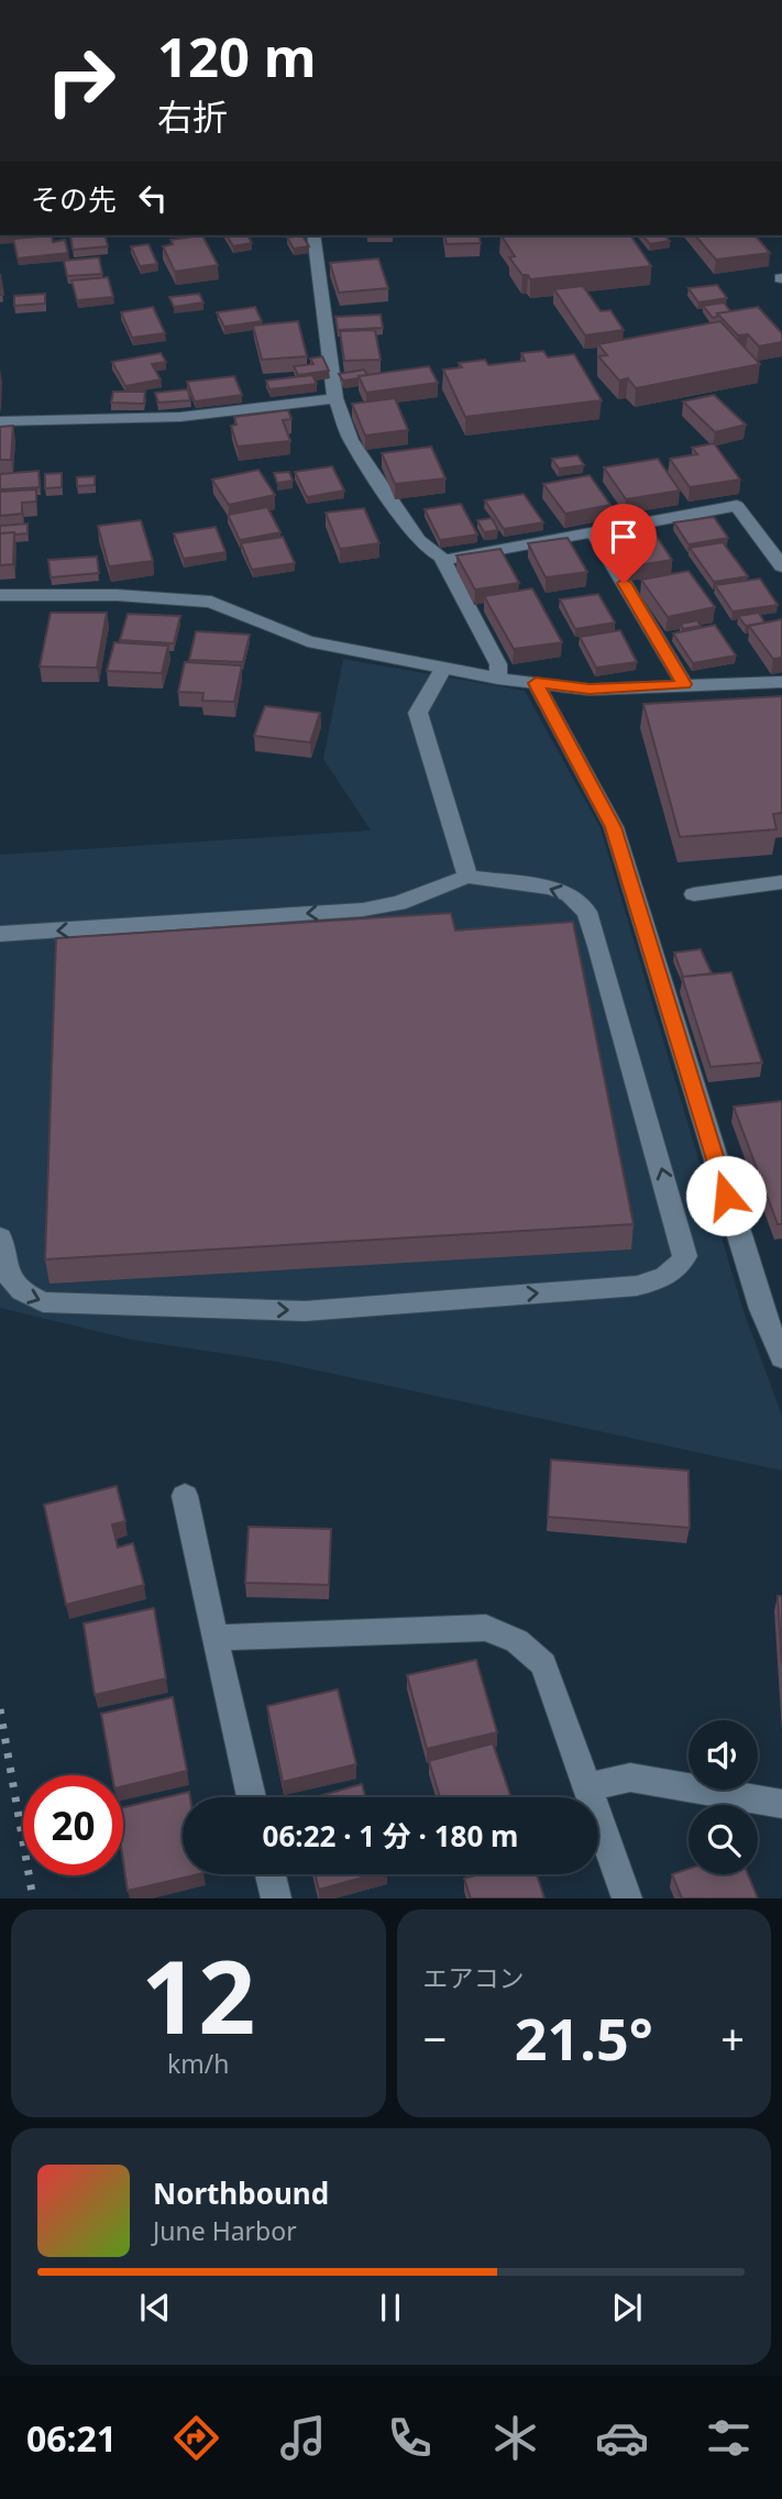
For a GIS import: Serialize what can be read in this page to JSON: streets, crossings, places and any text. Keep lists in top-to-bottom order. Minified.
{"page":{"turn":["120 m","右折"],"then":"その先","limit":"20","trip":"06:22 · 1 分 · 180 m","tile":[["12","km/h"],"エアコン"],"heat":["−","21.5°","+"],"song":["Northbound","June Harbor"],"tabs":"06:21"}}
